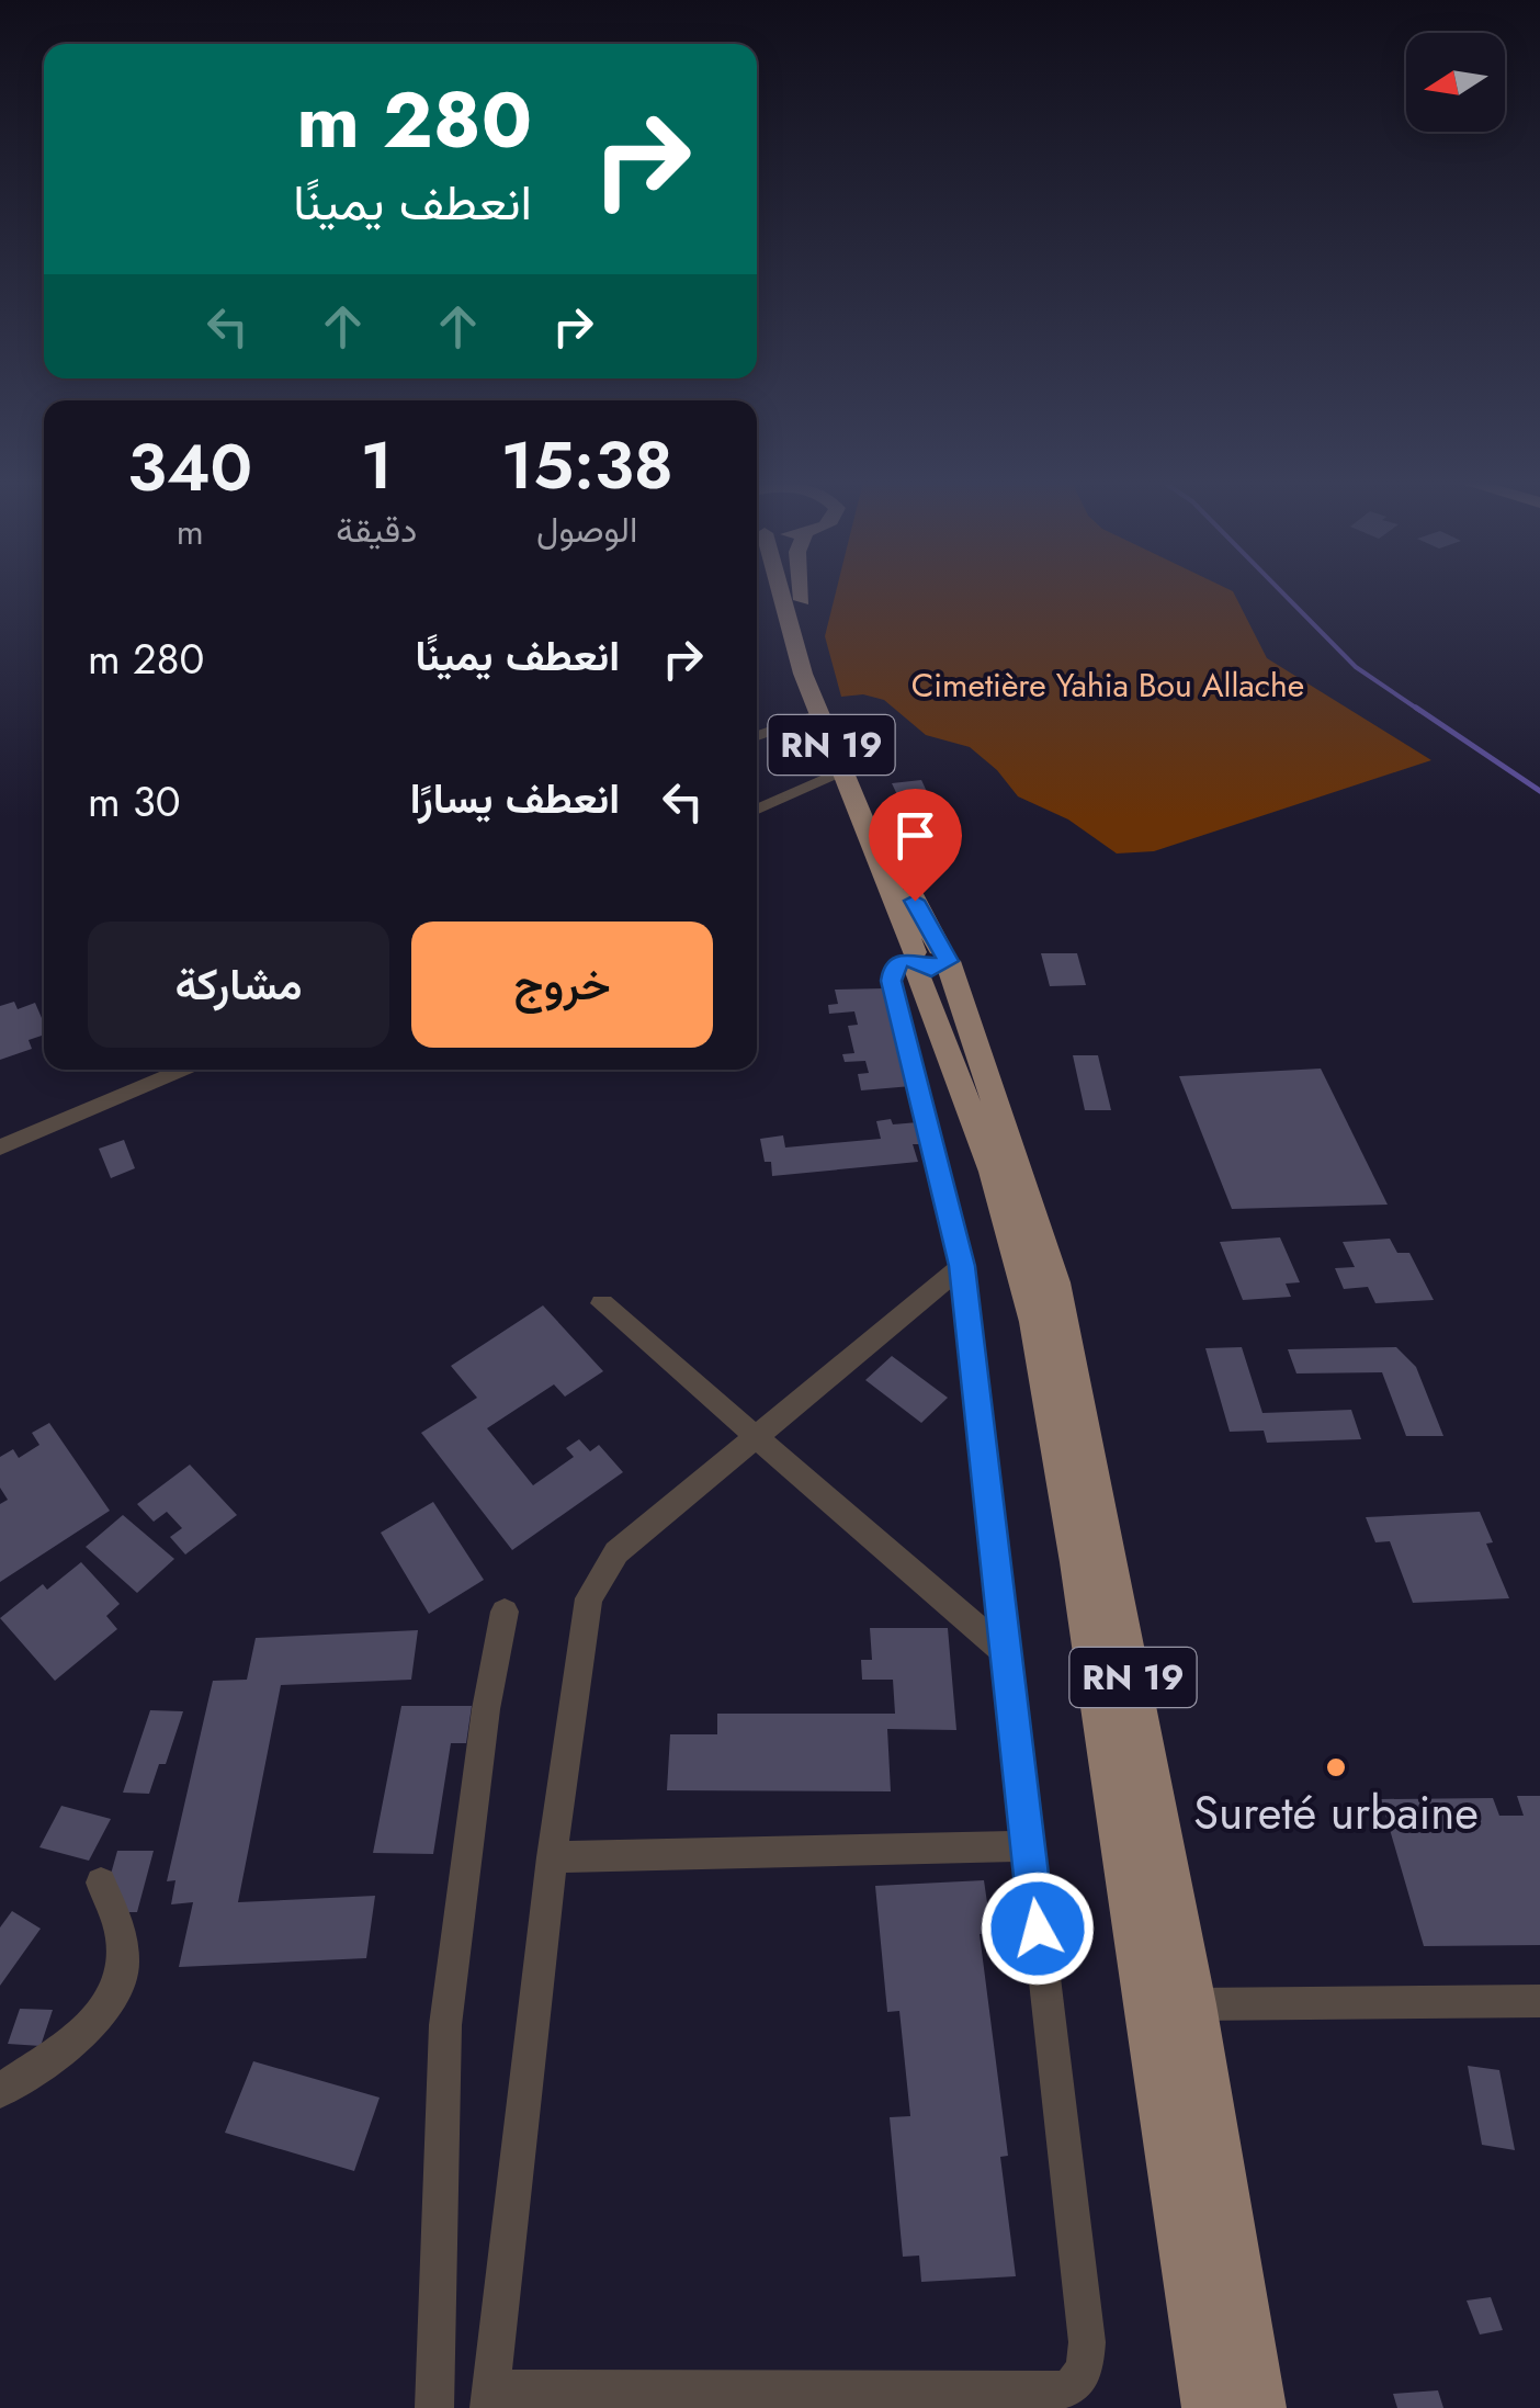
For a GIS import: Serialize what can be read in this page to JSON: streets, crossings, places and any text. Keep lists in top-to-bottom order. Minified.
{"streets":{"main road":["RN 19"]},"parks":["Cimetière Yahia Bou Allache"],"places":["Sureté urbaine"],"north":"left","page":{"turn":["280 m","انعطف يمينًا"],"eta":["15:38","الوصول","1","دقيقة","340","m"],"list":[{"name":"انعطف يمينًا","value":"280 m"},{"name":"انعطف يسارًا","value":"30 m"}],"buttons":["خروج","مشاركة"]}}
